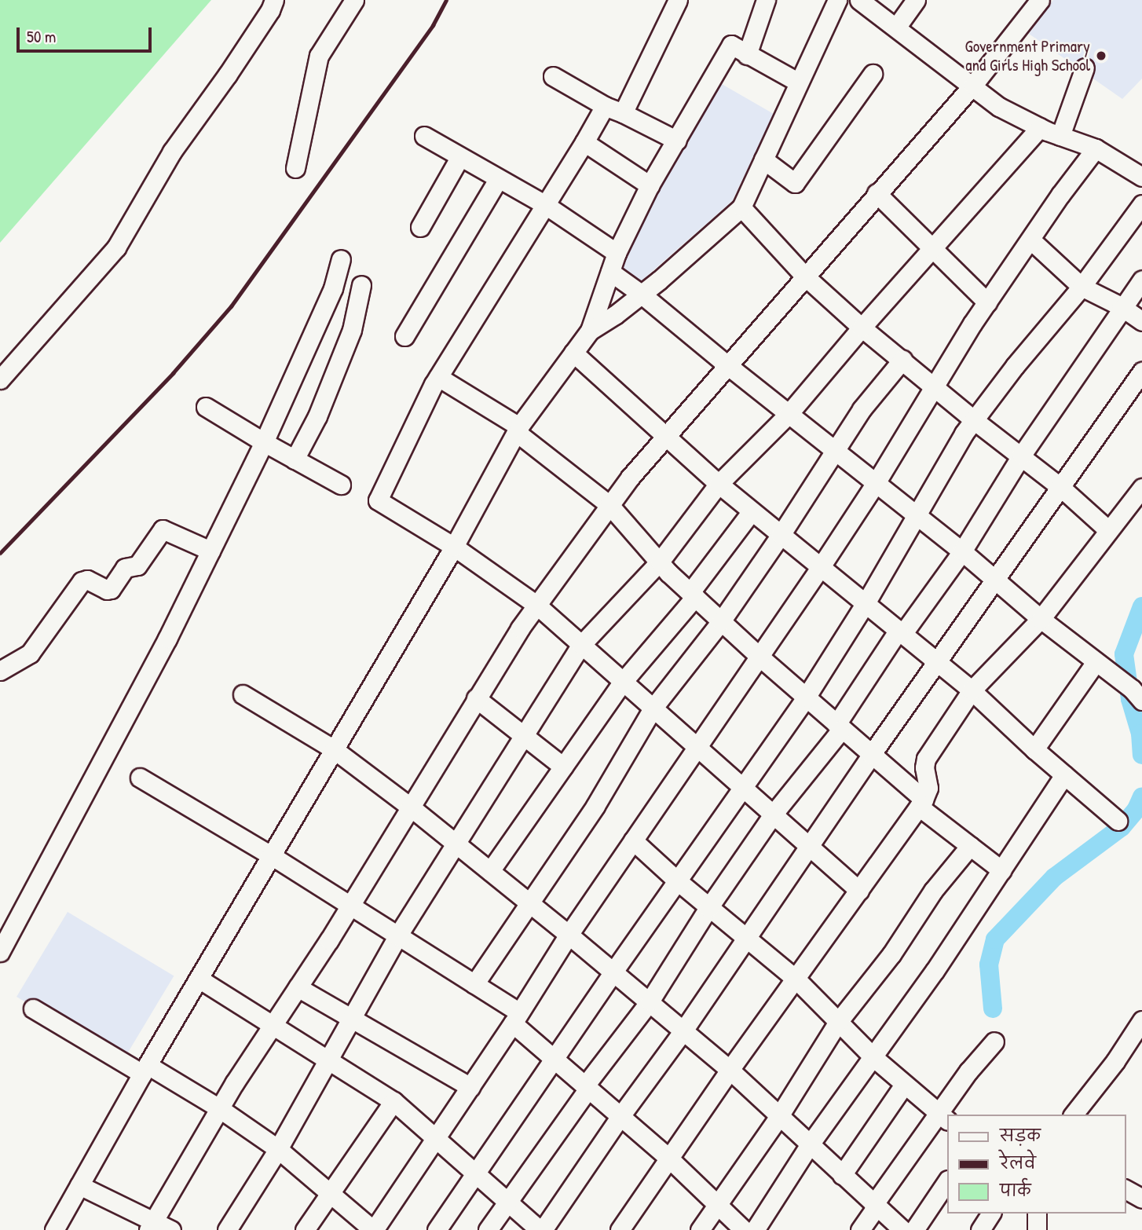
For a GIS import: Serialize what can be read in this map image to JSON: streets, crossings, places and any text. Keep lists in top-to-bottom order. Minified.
{"places":["Government Primary and Girls High School"],"legend":["सड़क","रेलवे","पार्क"],"scale_bar":"50 m"}
